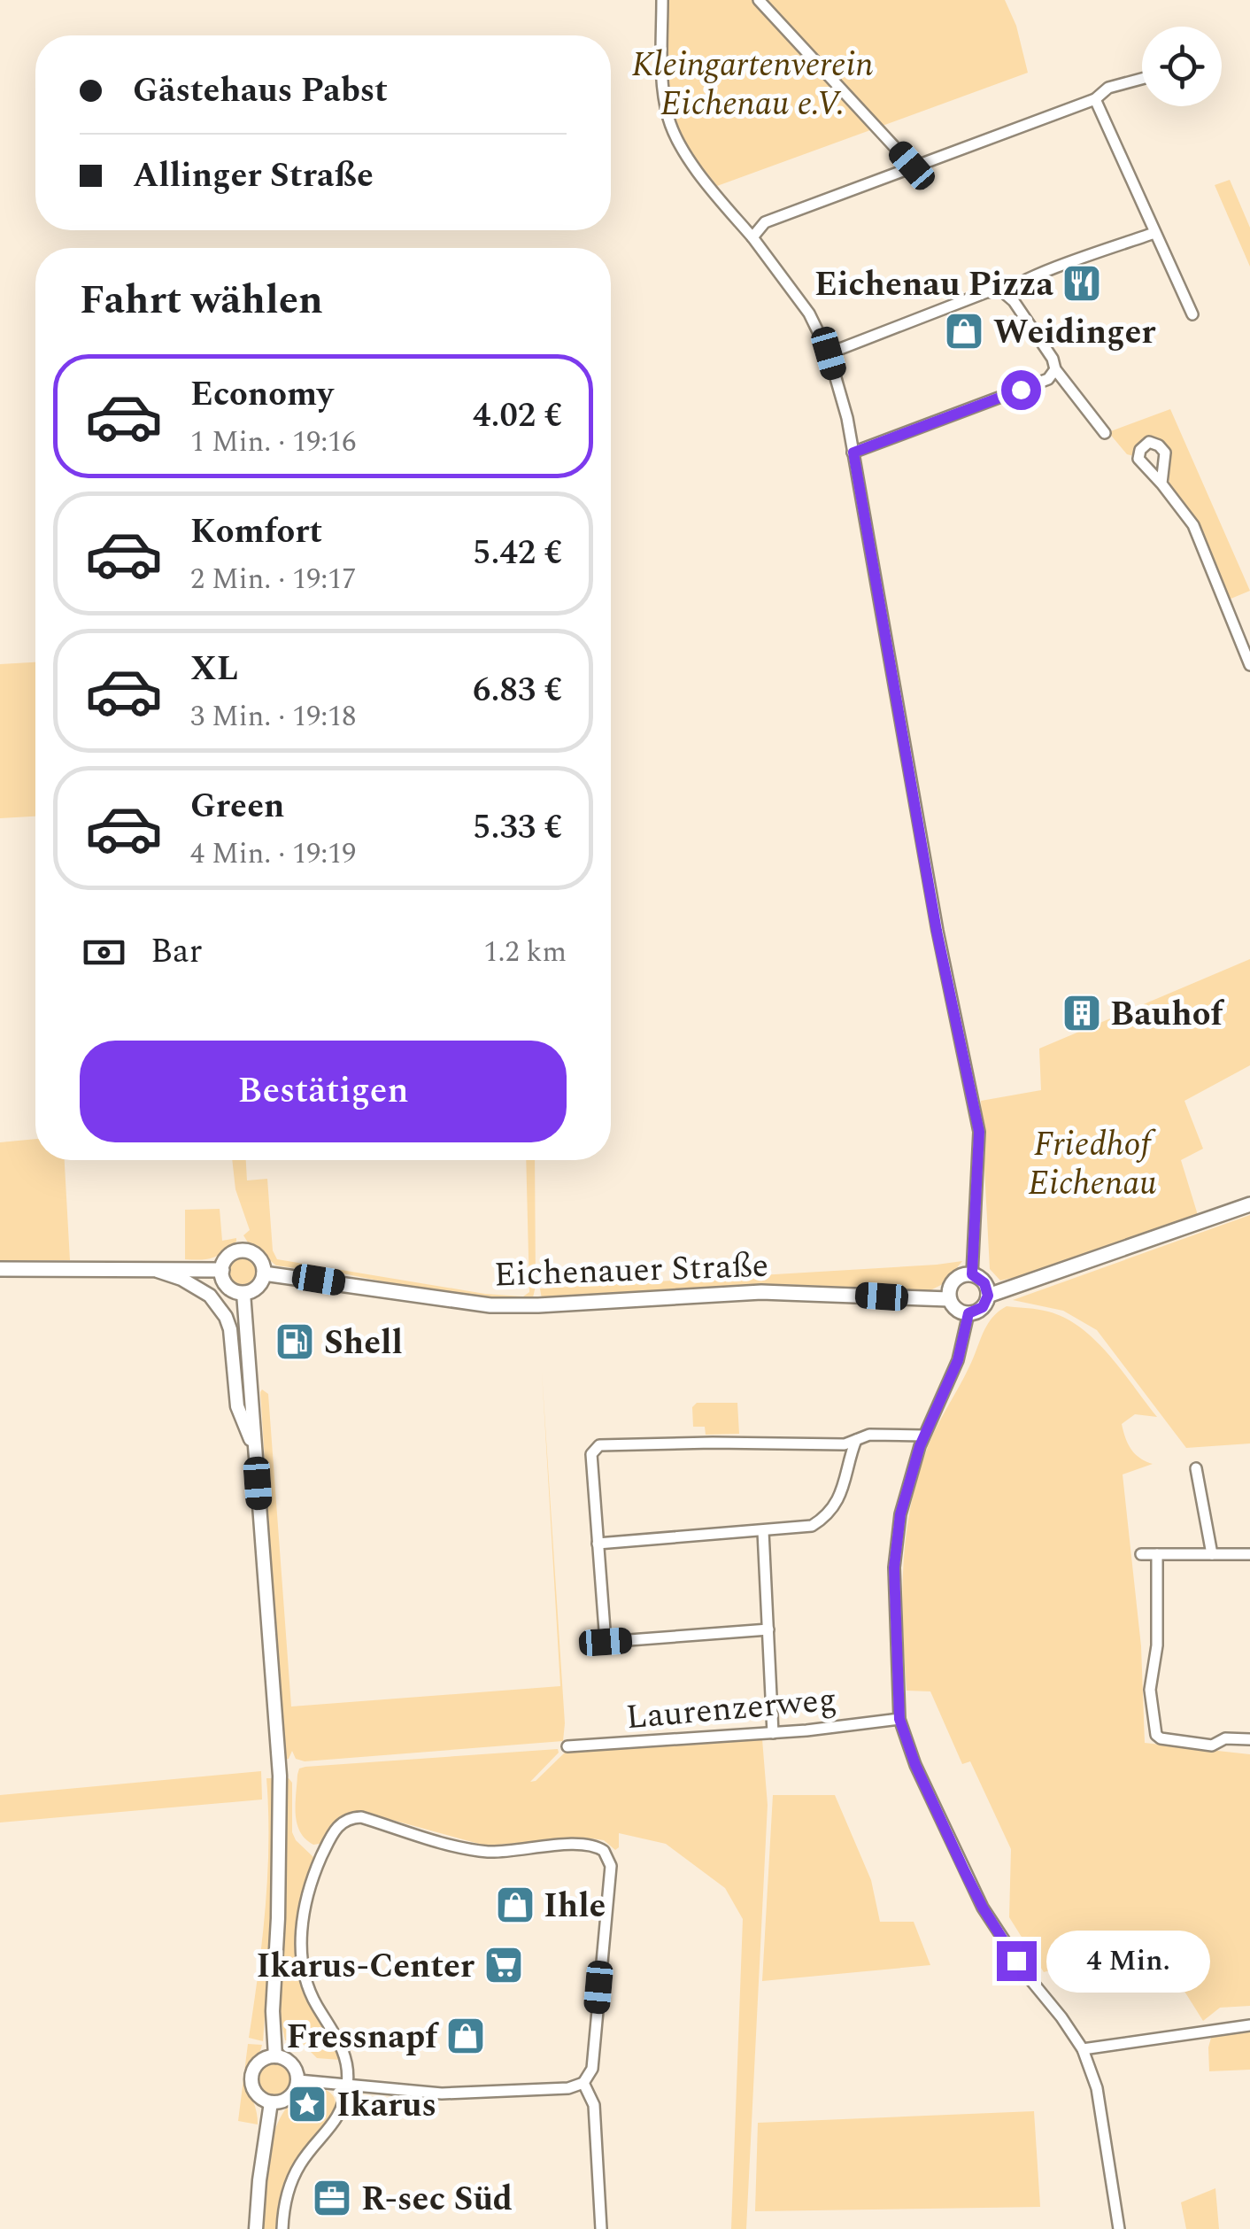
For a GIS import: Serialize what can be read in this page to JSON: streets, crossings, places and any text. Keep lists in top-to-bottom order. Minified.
{"streets":{"main road":["Eichenauer Straße"],"street":["Laurenzerweg"]},"parks":["Kleingartenverein Eichenau e.V.","Friedhof Eichenau"],"places":{"restaurant":["Eichenau Pizza"],"shop":["Weidinger","Ihle","Fressnapf"],"building":["Bauhof"],"fuel station":["Shell"],"supermarket":["Ikarus-Center"],"place":["Ikarus"],"office":["R-sec Süd"]},"page":{"banner":["Gästehaus Pabst","Allinger Straße"],"heading":"Fahrt wählen","list":[{"name":"Economy","note":"1 Min. · 19:16","value":"4.02 €"},{"name":"Komfort","note":"2 Min. · 19:17","value":"5.42 €"},{"name":"XL","note":"3 Min. · 19:18","value":"6.83 €"},{"name":"Green","note":"4 Min. · 19:19","value":"5.33 €"}],"pay":["Bar","1.2 km"],"buttons":"Bestätigen","bubble":"4 Min."}}
